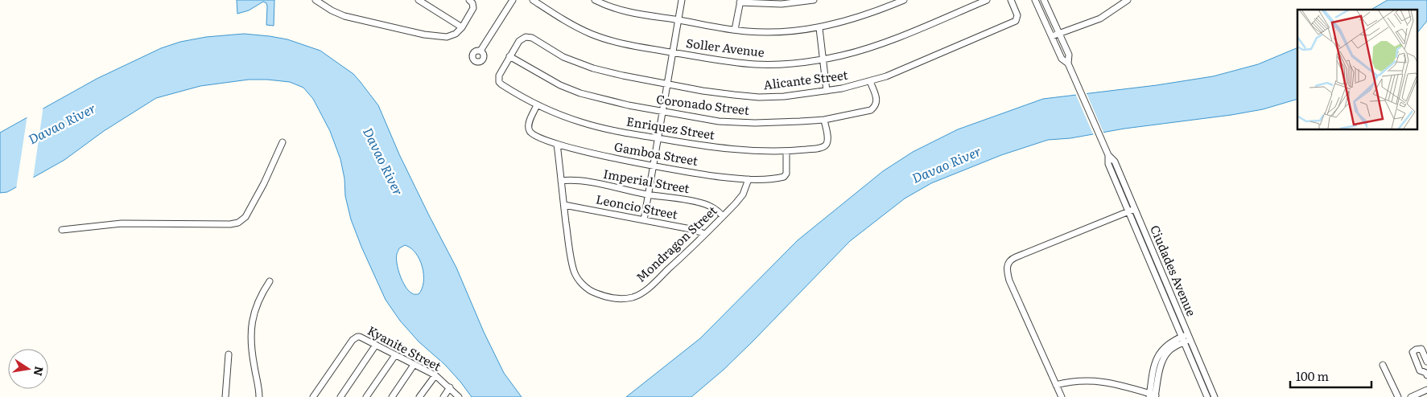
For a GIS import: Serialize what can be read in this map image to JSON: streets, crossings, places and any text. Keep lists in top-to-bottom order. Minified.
{"streets":{"street":["Soller Avenue","Alicante Street","Coronado Street","Enriquez Street","Gamboa Street","Imperial Street","Leoncio Street","Mondragon Street","Ciudades Avenue","Kyanite Street"]},"crossings":[["Alicante Street","Coronado Street"],["Alicante Street","Enriquez Street"],["Coronado Street","Enriquez Street"],["Enriquez Street","Gamboa Street"],["Gamboa Street","Mondragon Street"],["Imperial Street","Mondragon Street"],["Leoncio Street","Mondragon Street"]],"water":["Davao River"],"scale_bar":"100 m","north":"right"}
